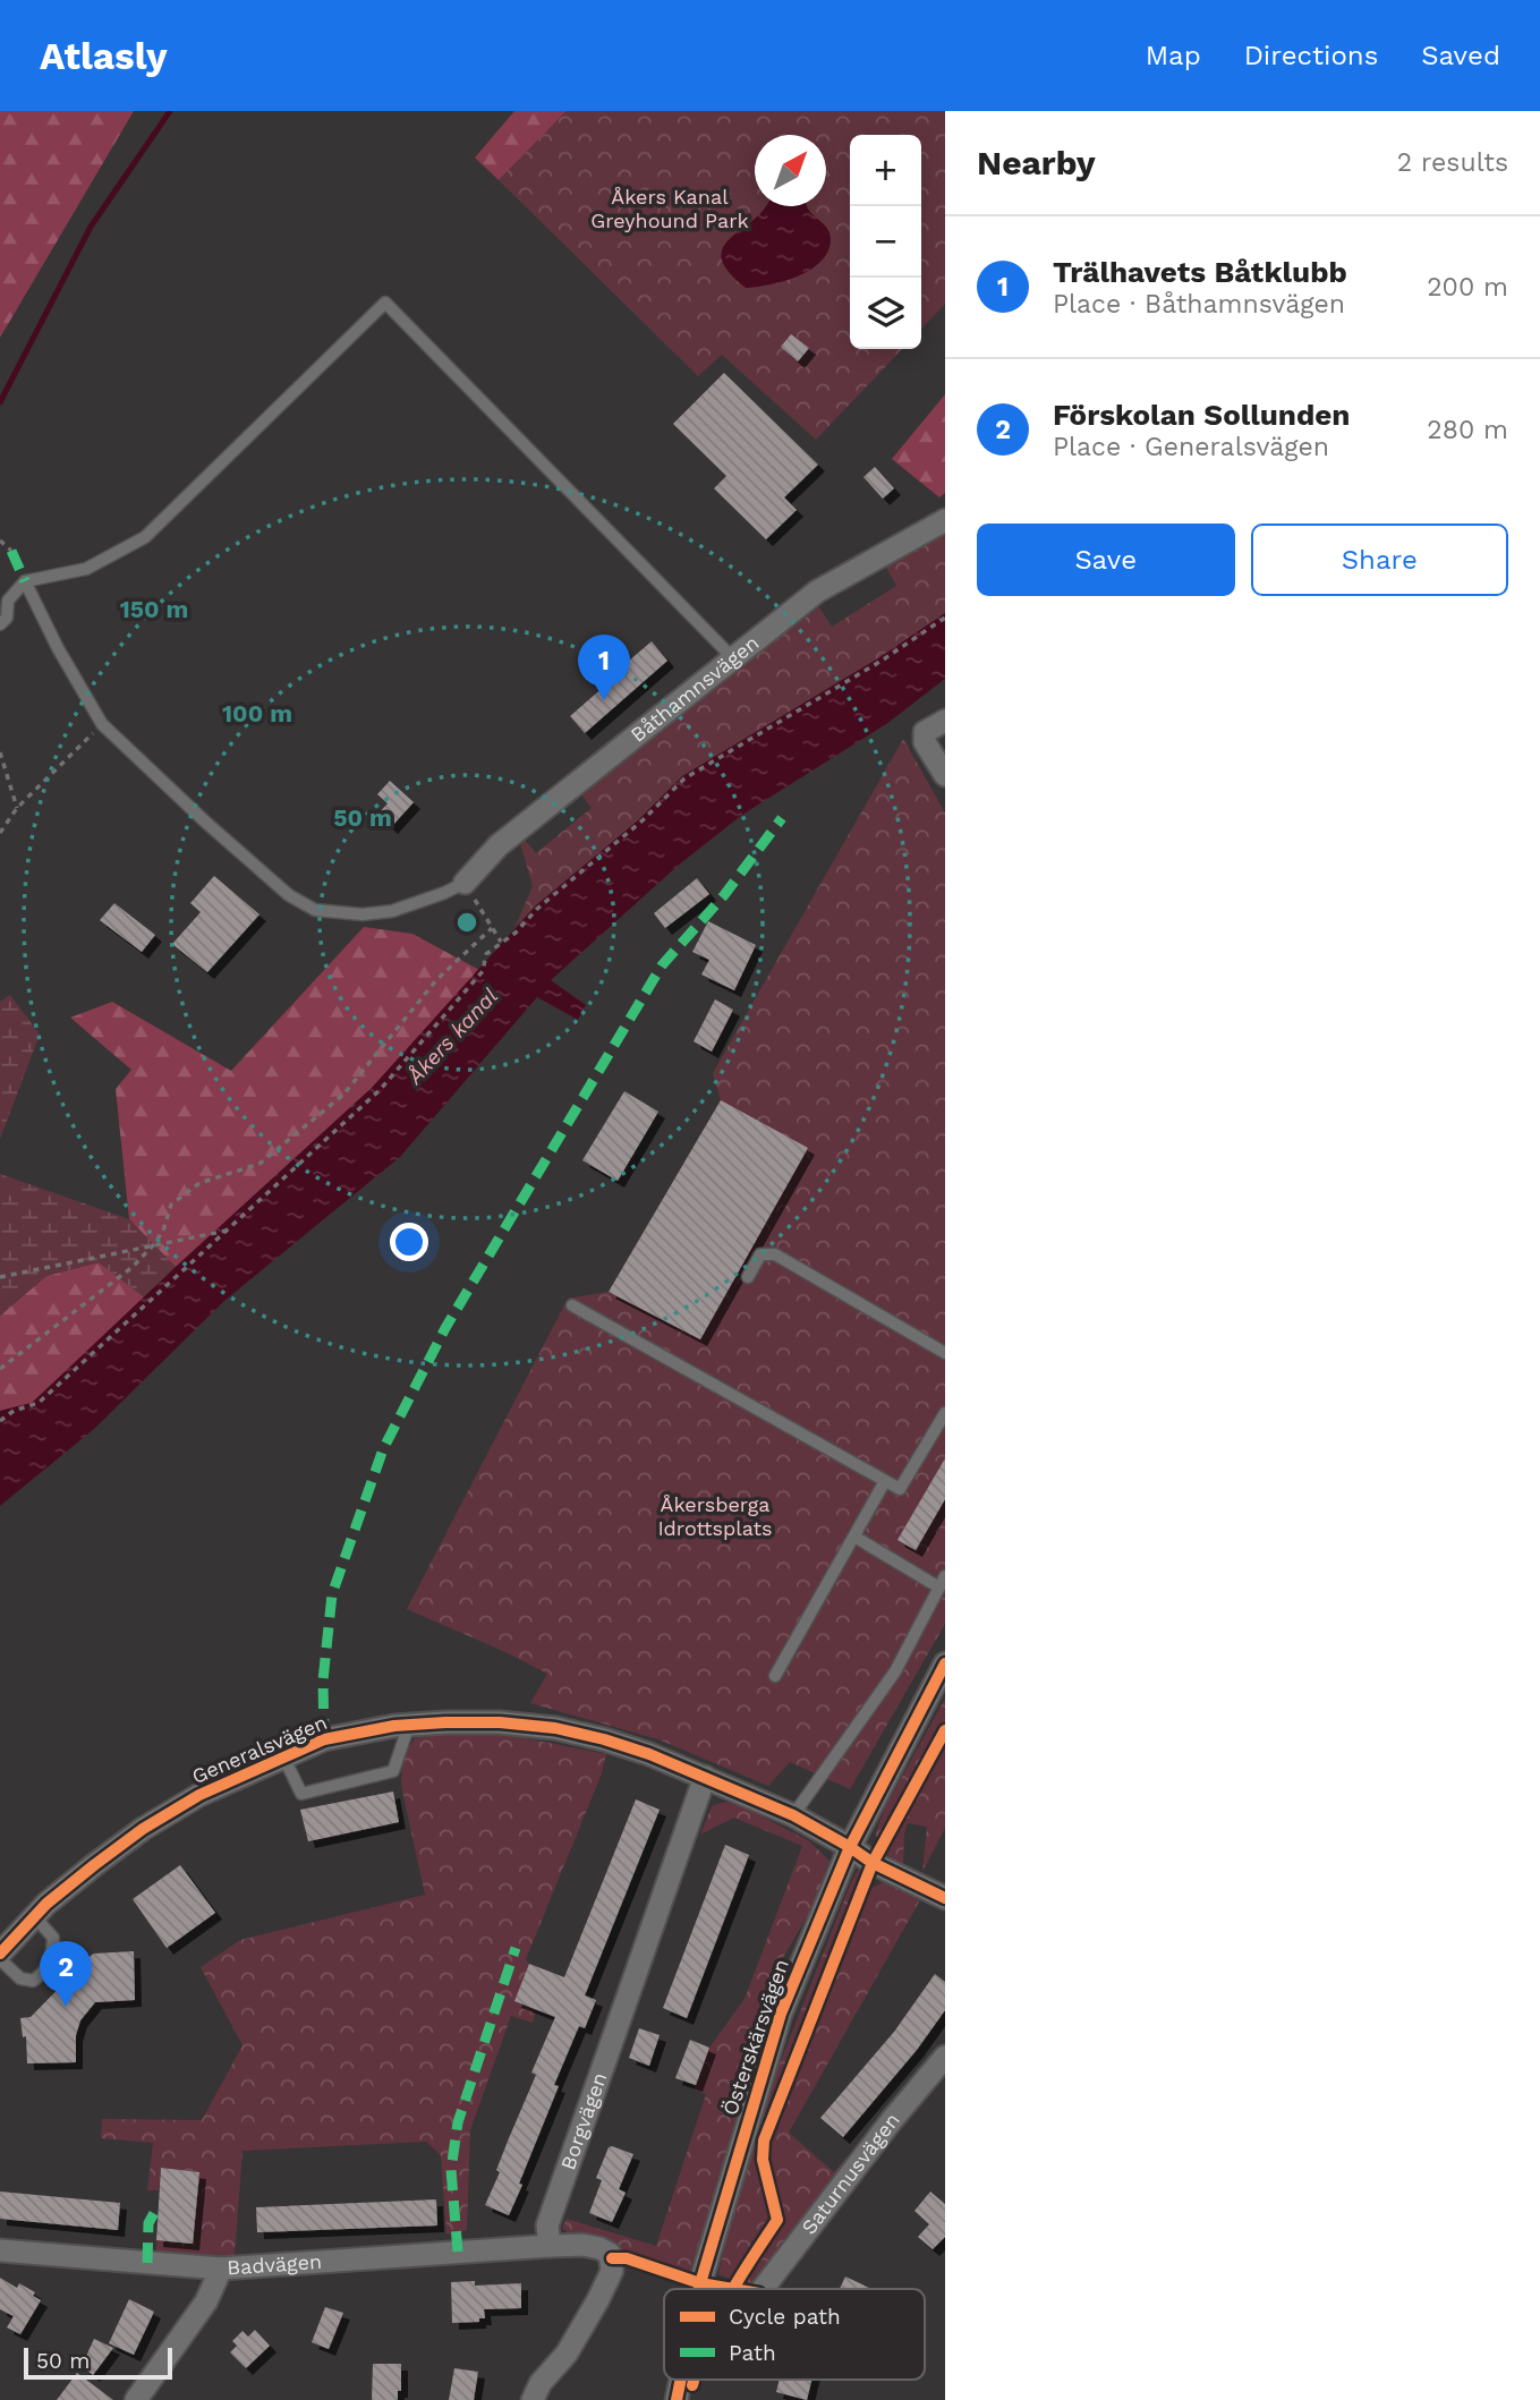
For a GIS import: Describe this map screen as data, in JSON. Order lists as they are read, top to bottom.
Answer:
{
  "streets": {
    "street": [
      "Båthamnsvägen",
      "Generalsvägen",
      "Österskärsvägen",
      "Borgvägen",
      "Saturnusvägen",
      "Badvägen"
    ]
  },
  "crossings": [
    ["Generalsvägen", "Österskärsvägen"],
    ["Generalsvägen", "Borgvägen"],
    ["Borgvägen", "Badvägen"]
  ],
  "water": ["Åkers kanal"],
  "parks": ["Åkers Kanal Greyhound Park", "Åkersberga Idrottsplats"],
  "legend": ["Cycle path", "Path"],
  "scale_bar": "50 m",
  "north": "top right",
  "page": {
    "header": "Atlasly",
    "nav": ["Map", "Directions", "Saved"],
    "heading": ["Nearby", "2 results"],
    "map_buttons": ["+", "−"],
    "list": [
      {
        "mark": "1",
        "name": "Trälhavets Båtklubb",
        "note": "Place · Båthamnsvägen",
        "value": "200 m"
      },
      {
        "mark": "2",
        "name": "Förskolan Sollunden",
        "note": "Place · Generalsvägen",
        "value": "280 m"
      }
    ],
    "buttons": ["Save", "Share"],
    "pins": ["1", "2"],
    "scale": "50 m"
  },
  "rings": ["150 m", "100 m", "50 m"]
}
